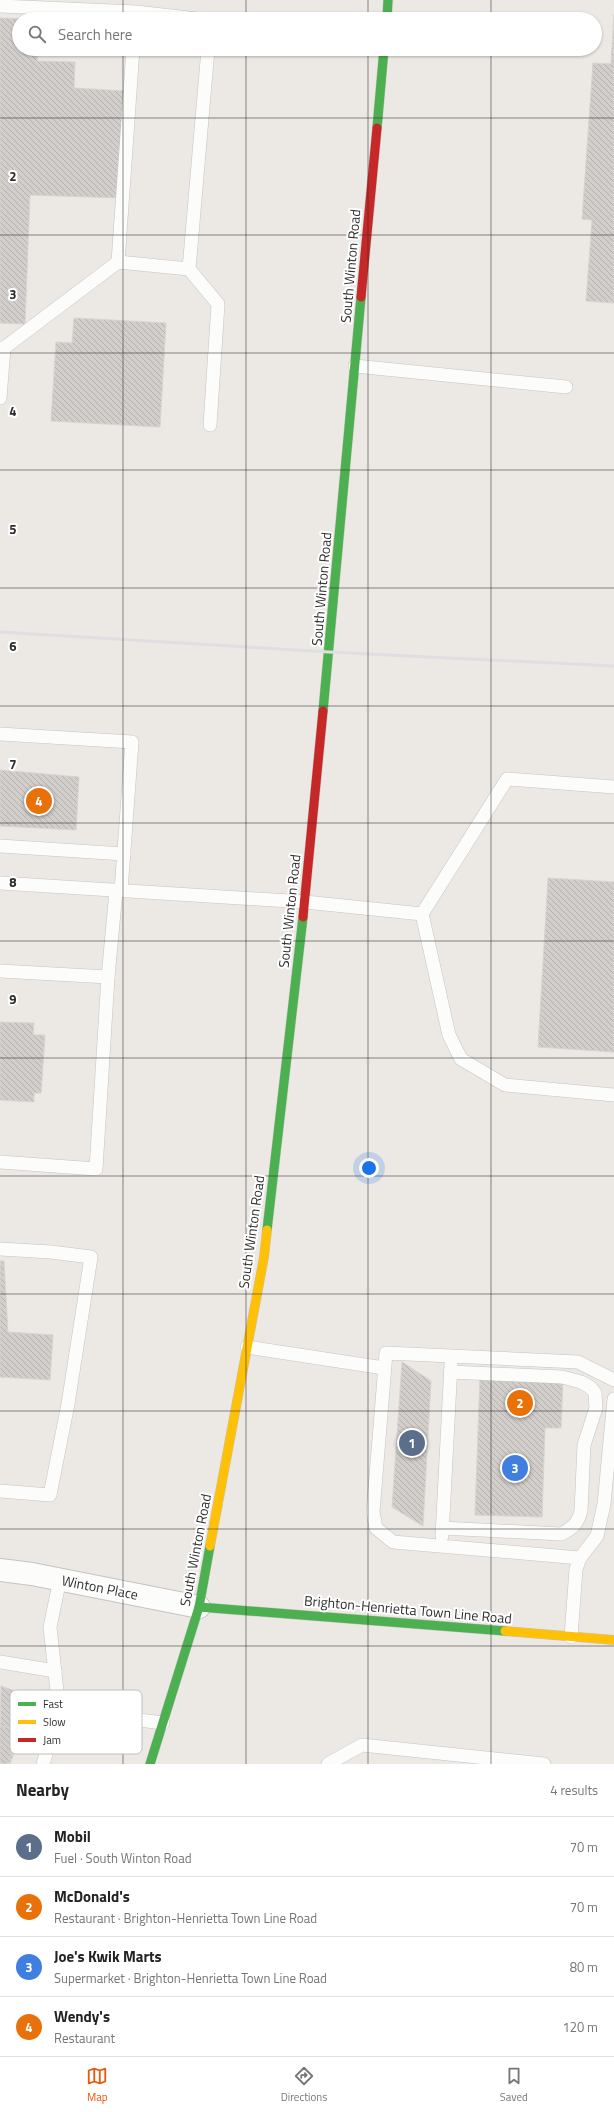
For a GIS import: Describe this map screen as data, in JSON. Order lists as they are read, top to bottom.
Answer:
{
  "streets": {
    "main road": ["South Winton Road", "Brighton-Henrietta Town Line Road"],
    "street": ["Winton Place"]
  },
  "crossings": [
    ["South Winton Road", "Winton Place"],
    ["South Winton Road", "Brighton-Henrietta Town Line Road"],
    ["Winton Place", "Brighton-Henrietta Town Line Road"]
  ],
  "legend": ["Fast", "Slow", "Jam"],
  "page": {
    "search": "Search here",
    "pins": [
      "4",
      "2",
      "1",
      "3"
    ],
    "heading": ["Nearby", "4 results"],
    "list": [
      {
        "mark": "1",
        "name": "Mobil",
        "note": "Fuel · South Winton Road",
        "value": "70 m"
      },
      {
        "mark": "2",
        "name": "McDonald's",
        "note": "Restaurant · Brighton-Henrietta Town Line Road",
        "value": "70 m"
      },
      {
        "mark": "3",
        "name": "Joe's Kwik Marts",
        "note": "Supermarket · Brighton-Henrietta Town Line Road",
        "value": "80 m"
      },
      {
        "mark": "4",
        "name": "Wendy's",
        "note": "Restaurant",
        "value": "120 m"
      }
    ],
    "nav": ["Map", "Directions", "Saved"]
  },
  "grid": {
    "rows": [
      "2",
      "3",
      "4",
      "5",
      "6",
      "7",
      "8",
      "9"
    ]
  }
}
